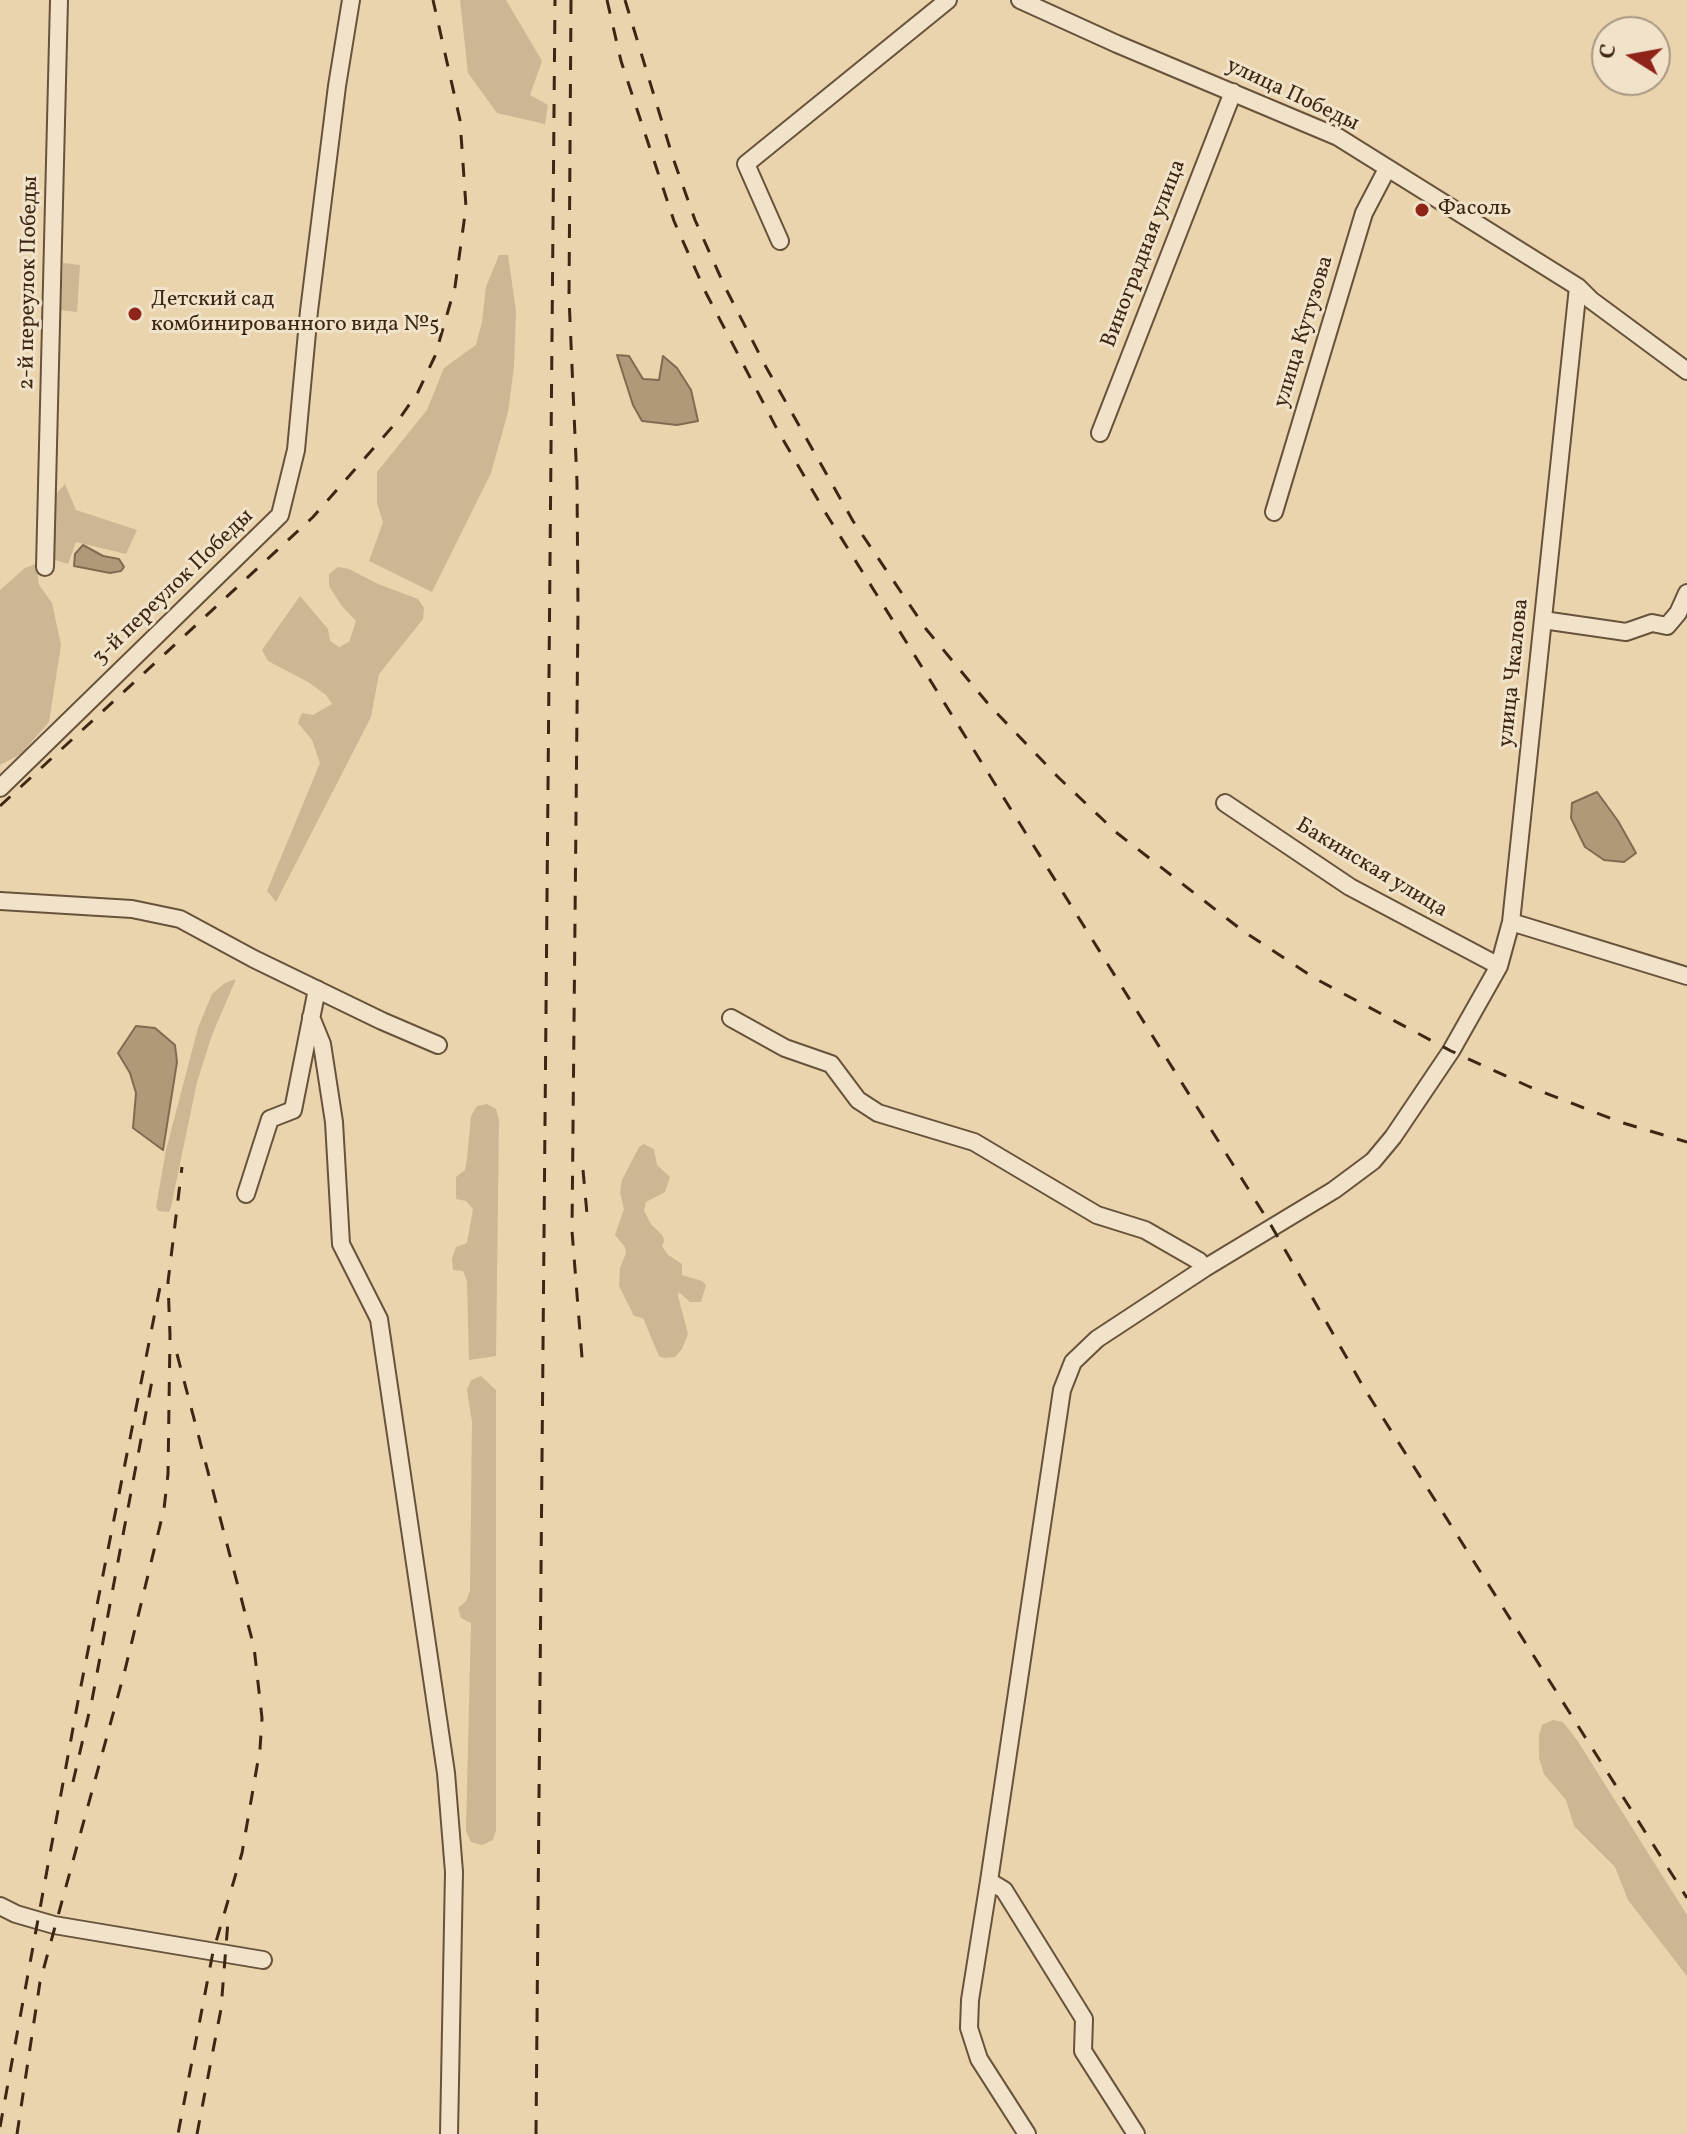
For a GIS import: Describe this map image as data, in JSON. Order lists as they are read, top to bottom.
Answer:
{
  "streets": {
    "street": [
      "улица Победы",
      "Виноградная улица",
      "2-й переулок Победы",
      "улица Кутузова",
      "3-й переулок Победы",
      "улица Чкалова",
      "Бакинская улица"
    ]
  },
  "crossings": [
    ["улица Победы", "Виноградная улица"],
    ["улица Победы", "улица Кутузова"],
    ["улица Победы", "улица Чкалова"],
    ["улица Чкалова", "Бакинская улица"]
  ],
  "places": ["Фасоль", "Детский сад комбинированного вида №5"],
  "north": "left"
}
